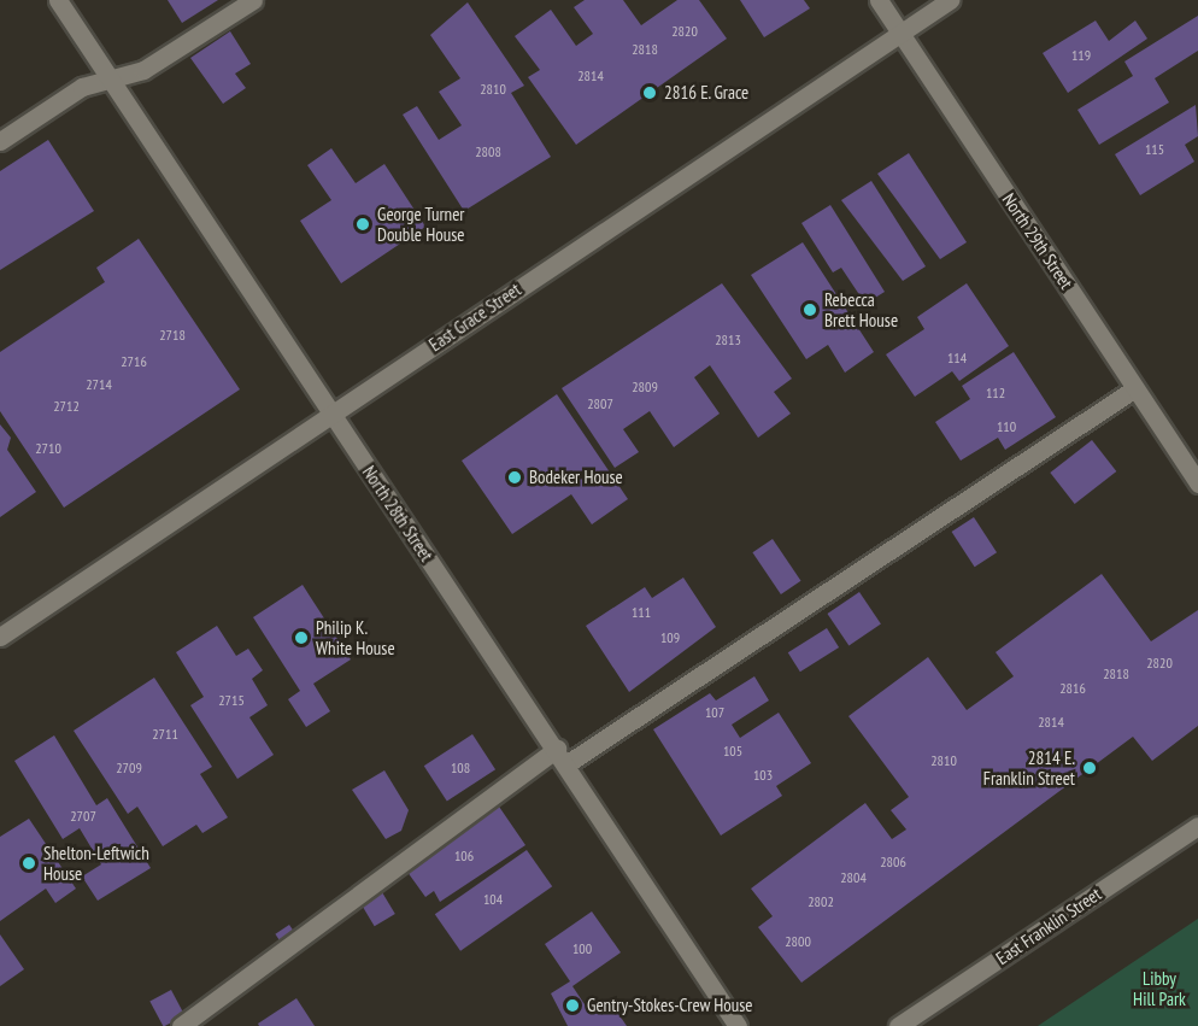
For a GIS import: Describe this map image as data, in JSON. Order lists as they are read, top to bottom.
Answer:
{
  "streets": {
    "street": [
      "North 29th Street",
      "East Grace Street",
      "North 28th Street",
      "East Franklin Street"
    ]
  },
  "crossings": [
    ["North 29th Street", "East Grace Street"],
    ["East Grace Street", "North 28th Street"]
  ],
  "parks": ["Libby Hill Park"],
  "places": [
    "2816 E. Grace",
    "George Turner Double House",
    "Rebecca Brett House",
    "Bodeker House",
    "Philip K. White House",
    "2814 E. Franklin Street",
    "Shelton-Leftwich House",
    "Gentry-Stokes-Crew House"
  ],
  "house_numbers": [
    "2820",
    "2818",
    "119",
    "2814",
    "2810",
    "115",
    "2808",
    "2718",
    "2813",
    "114",
    "2716",
    "2714",
    "2809",
    "112",
    "2807",
    "2712",
    "110",
    "2710",
    "111",
    "109",
    "2820",
    "2818",
    "2816",
    "2715",
    "107",
    "2814",
    "2711",
    "105",
    "2810",
    "2709",
    "108",
    "103",
    "2707",
    "106",
    "2806",
    "2804",
    "104",
    "2802",
    "2800",
    "100"
  ]
}
